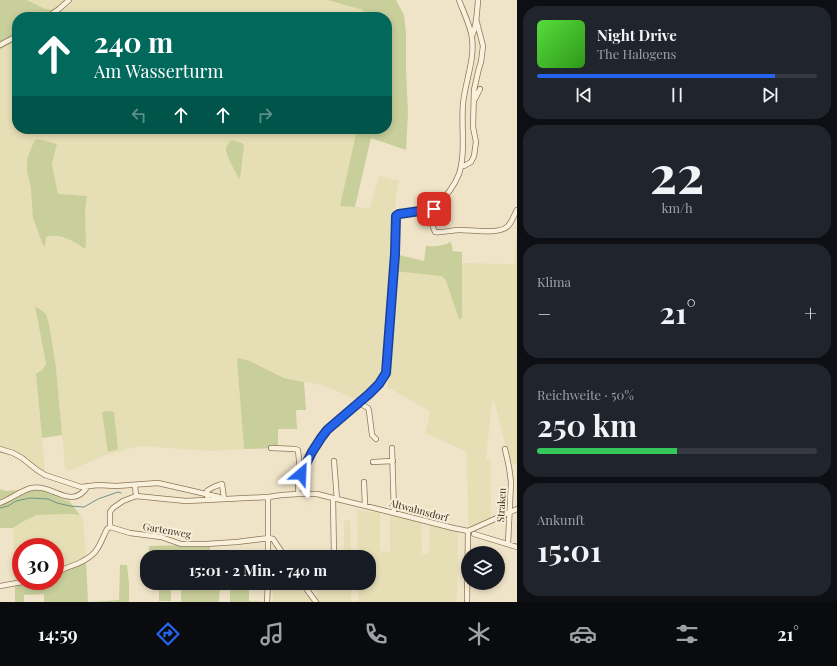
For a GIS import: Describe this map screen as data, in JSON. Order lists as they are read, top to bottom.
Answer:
{
  "streets": {
    "street": ["Straken", "Altwahnsdorf", "Gartenweg"]
  },
  "page": {
    "turn": ["240 m", "Am Wasserturm"],
    "song": ["Night Drive", "The Halogens"],
    "tile": [
      ["22", "km/h"],
      "Klima",
      ["Reichweite · 50%", "250 km"],
      ["Ankunft", "15:01"]
    ],
    "heat": ["−", "21°", "+"],
    "limit": "30",
    "trip": "15:01 · 2 Min. · 740 m",
    "tabs": ["14:59", "21°"]
  }
}
